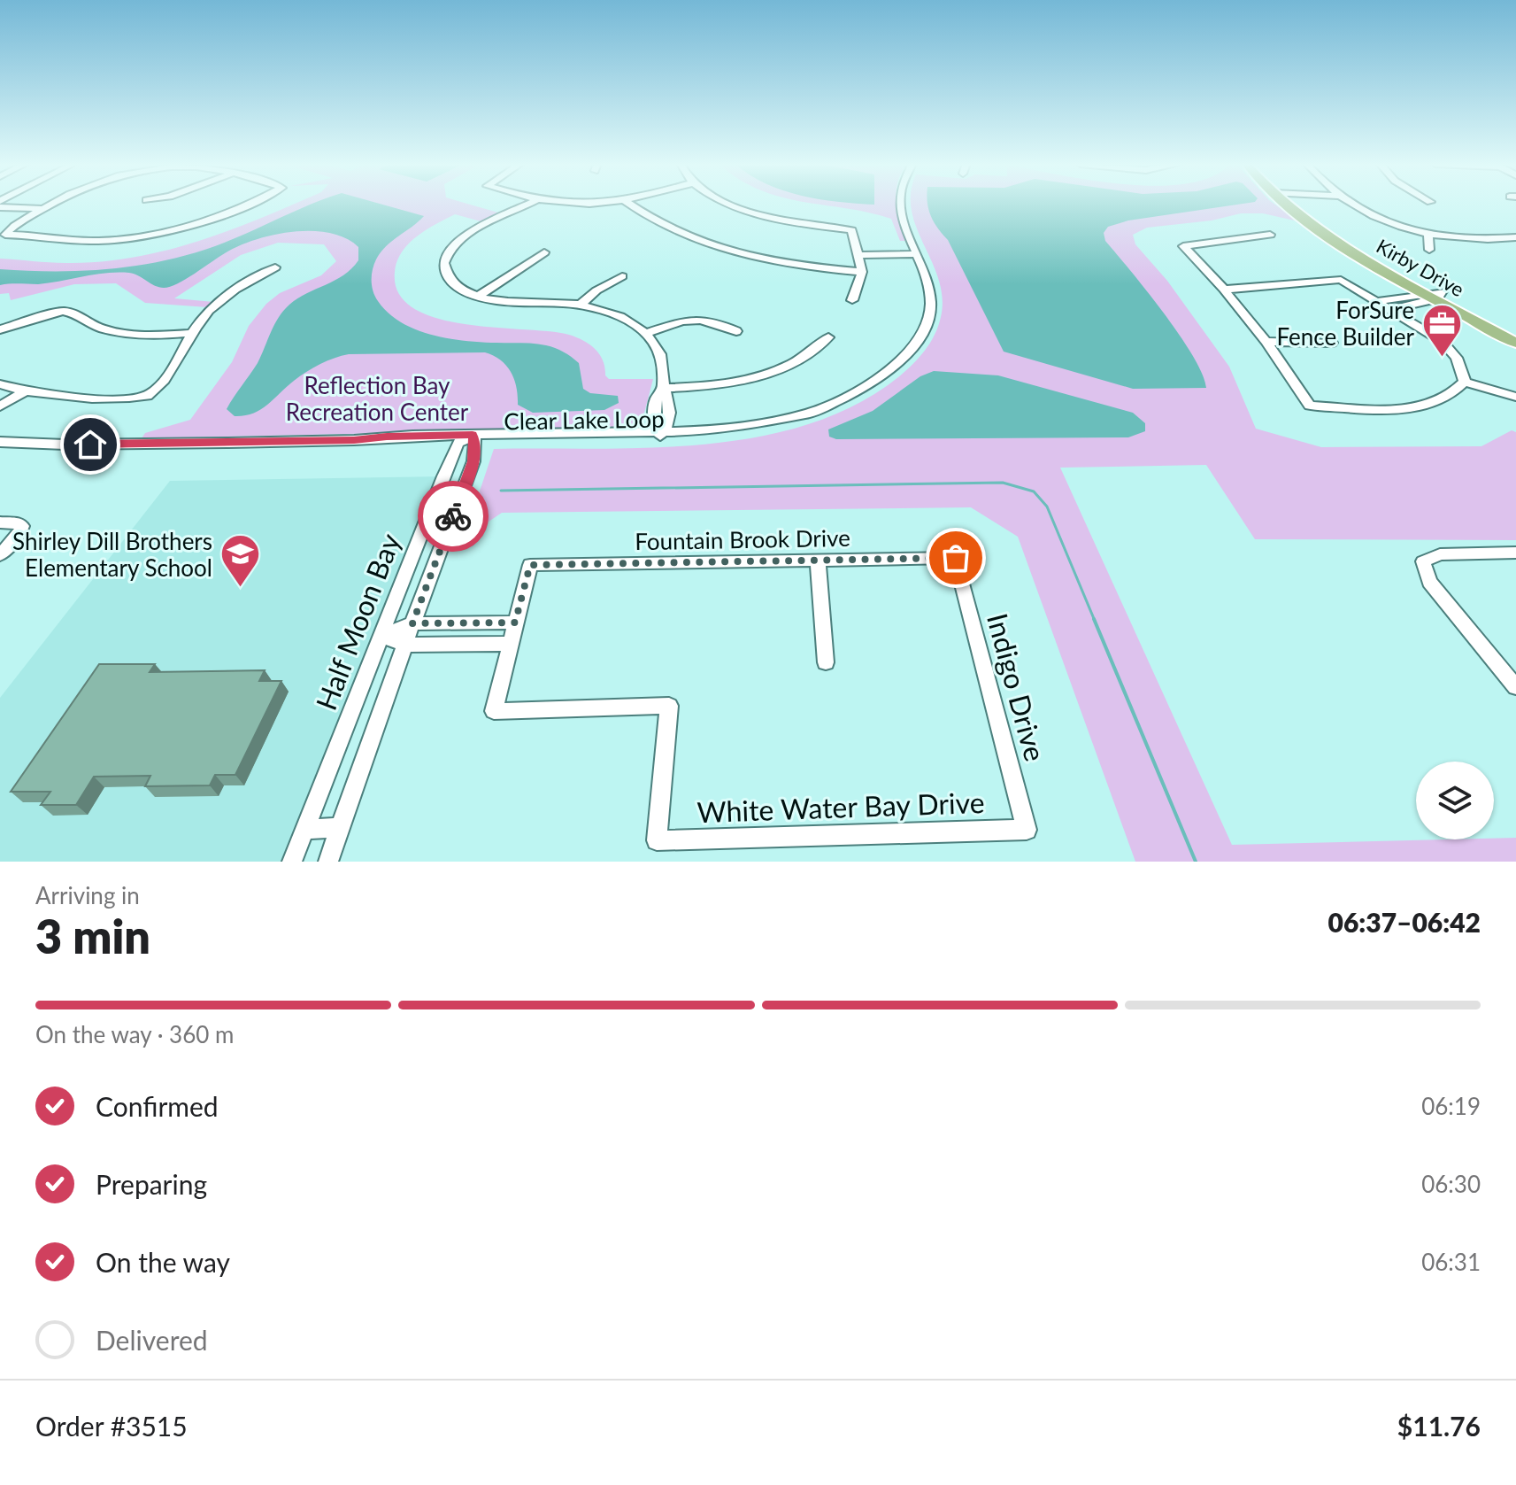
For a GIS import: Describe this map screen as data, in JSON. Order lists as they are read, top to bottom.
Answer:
{
  "streets": {
    "main road": ["Kirby Drive"],
    "street": [
      "Clear Lake Loop",
      "Fountain Brook Drive",
      "Half Moon Bay",
      "Indigo Drive",
      "White Water Bay Drive"
    ]
  },
  "crossings": [
    ["Clear Lake Loop", "Half Moon Bay"],
    ["Fountain Brook Drive", "Indigo Drive"],
    ["Indigo Drive", "White Water Bay Drive"]
  ],
  "parks": ["Reflection Bay Recreation Center"],
  "places": {
    "office": ["ForSure Fence Builder"],
    "school or university": ["Shirley Dill Brothers Elementary School"]
  },
  "page": {
    "heading": ["3 min", "Arriving in", "06:37–06:42"],
    "panel": ["Order #3515", "$11.76"],
    "bar": "On the way · 360 m",
    "list": [
      ["Confirmed", "06:19"],
      ["Preparing", "06:30"],
      ["On the way", "06:31"],
      "Delivered"
    ]
  }
}
